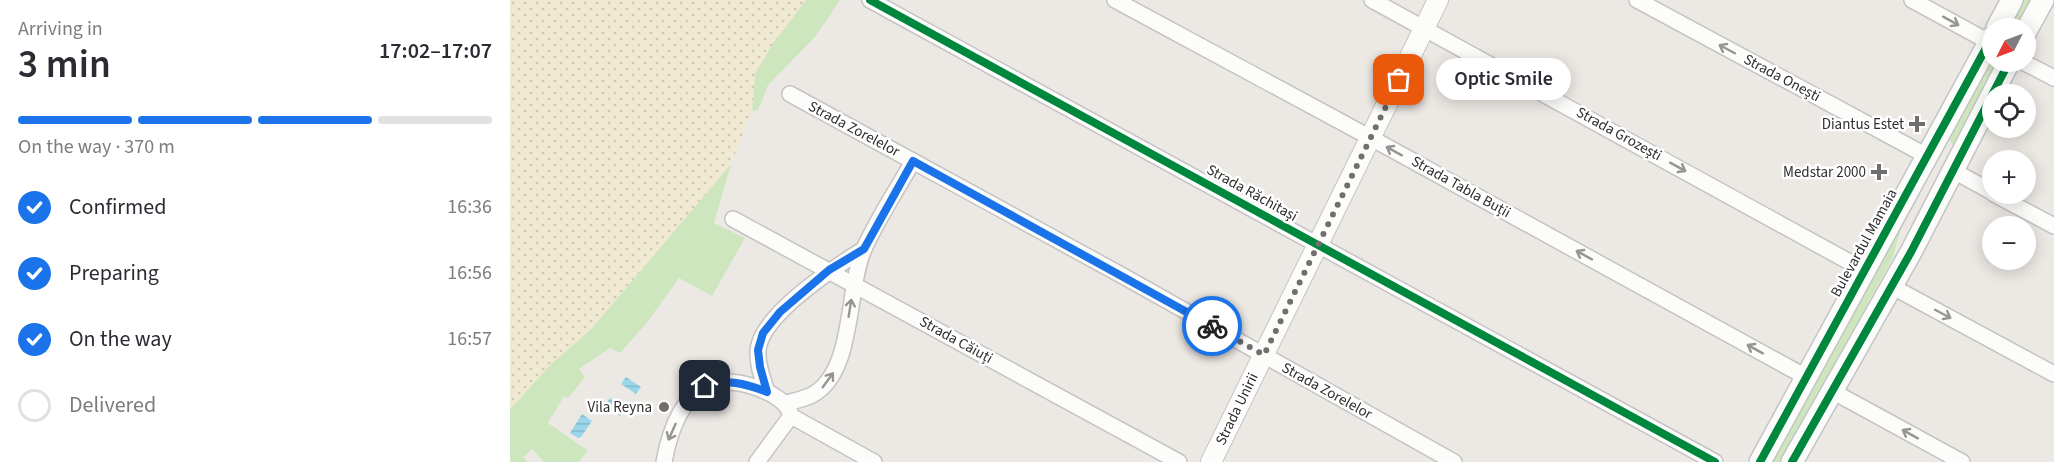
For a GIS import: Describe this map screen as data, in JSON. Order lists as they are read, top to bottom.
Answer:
{
  "streets": {
    "main road": ["Bulevardul Mamaia"],
    "street": [
      "Strada Onești",
      "Strada Zorelelor",
      "Strada Grozești",
      "Strada Tabla Buții",
      "Strada Răchitași",
      "Strada Căiuți",
      "Strada Unirii"
    ]
  },
  "crossings": [
    ["Strada Onești", "Bulevardul Mamaia"],
    ["Strada Zorelelor", "Strada Unirii"],
    ["Strada Grozești", "Bulevardul Mamaia"],
    ["Strada Grozești", "Strada Unirii"],
    ["Strada Tabla Buții", "Bulevardul Mamaia"],
    ["Strada Tabla Buții", "Strada Unirii"],
    ["Strada Răchitași", "Strada Unirii"]
  ],
  "one_way": ["Strada Onești", "Strada Grozești", "Strada Tabla Buții"],
  "places": {
    "other": ["Optic Smile", "Vila Reyna"],
    "health": ["Diantus Estet", "Medstar 2000"]
  },
  "north": "bottom left",
  "page": {
    "heading": ["3 min", "Arriving in", "17:02–17:07"],
    "map_buttons": ["+", "−"],
    "bubble": "Optic Smile",
    "bar": "On the way · 370 m",
    "list": [
      ["Confirmed", "16:36"],
      ["Preparing", "16:56"],
      ["On the way", "16:57"],
      "Delivered"
    ]
  }
}
